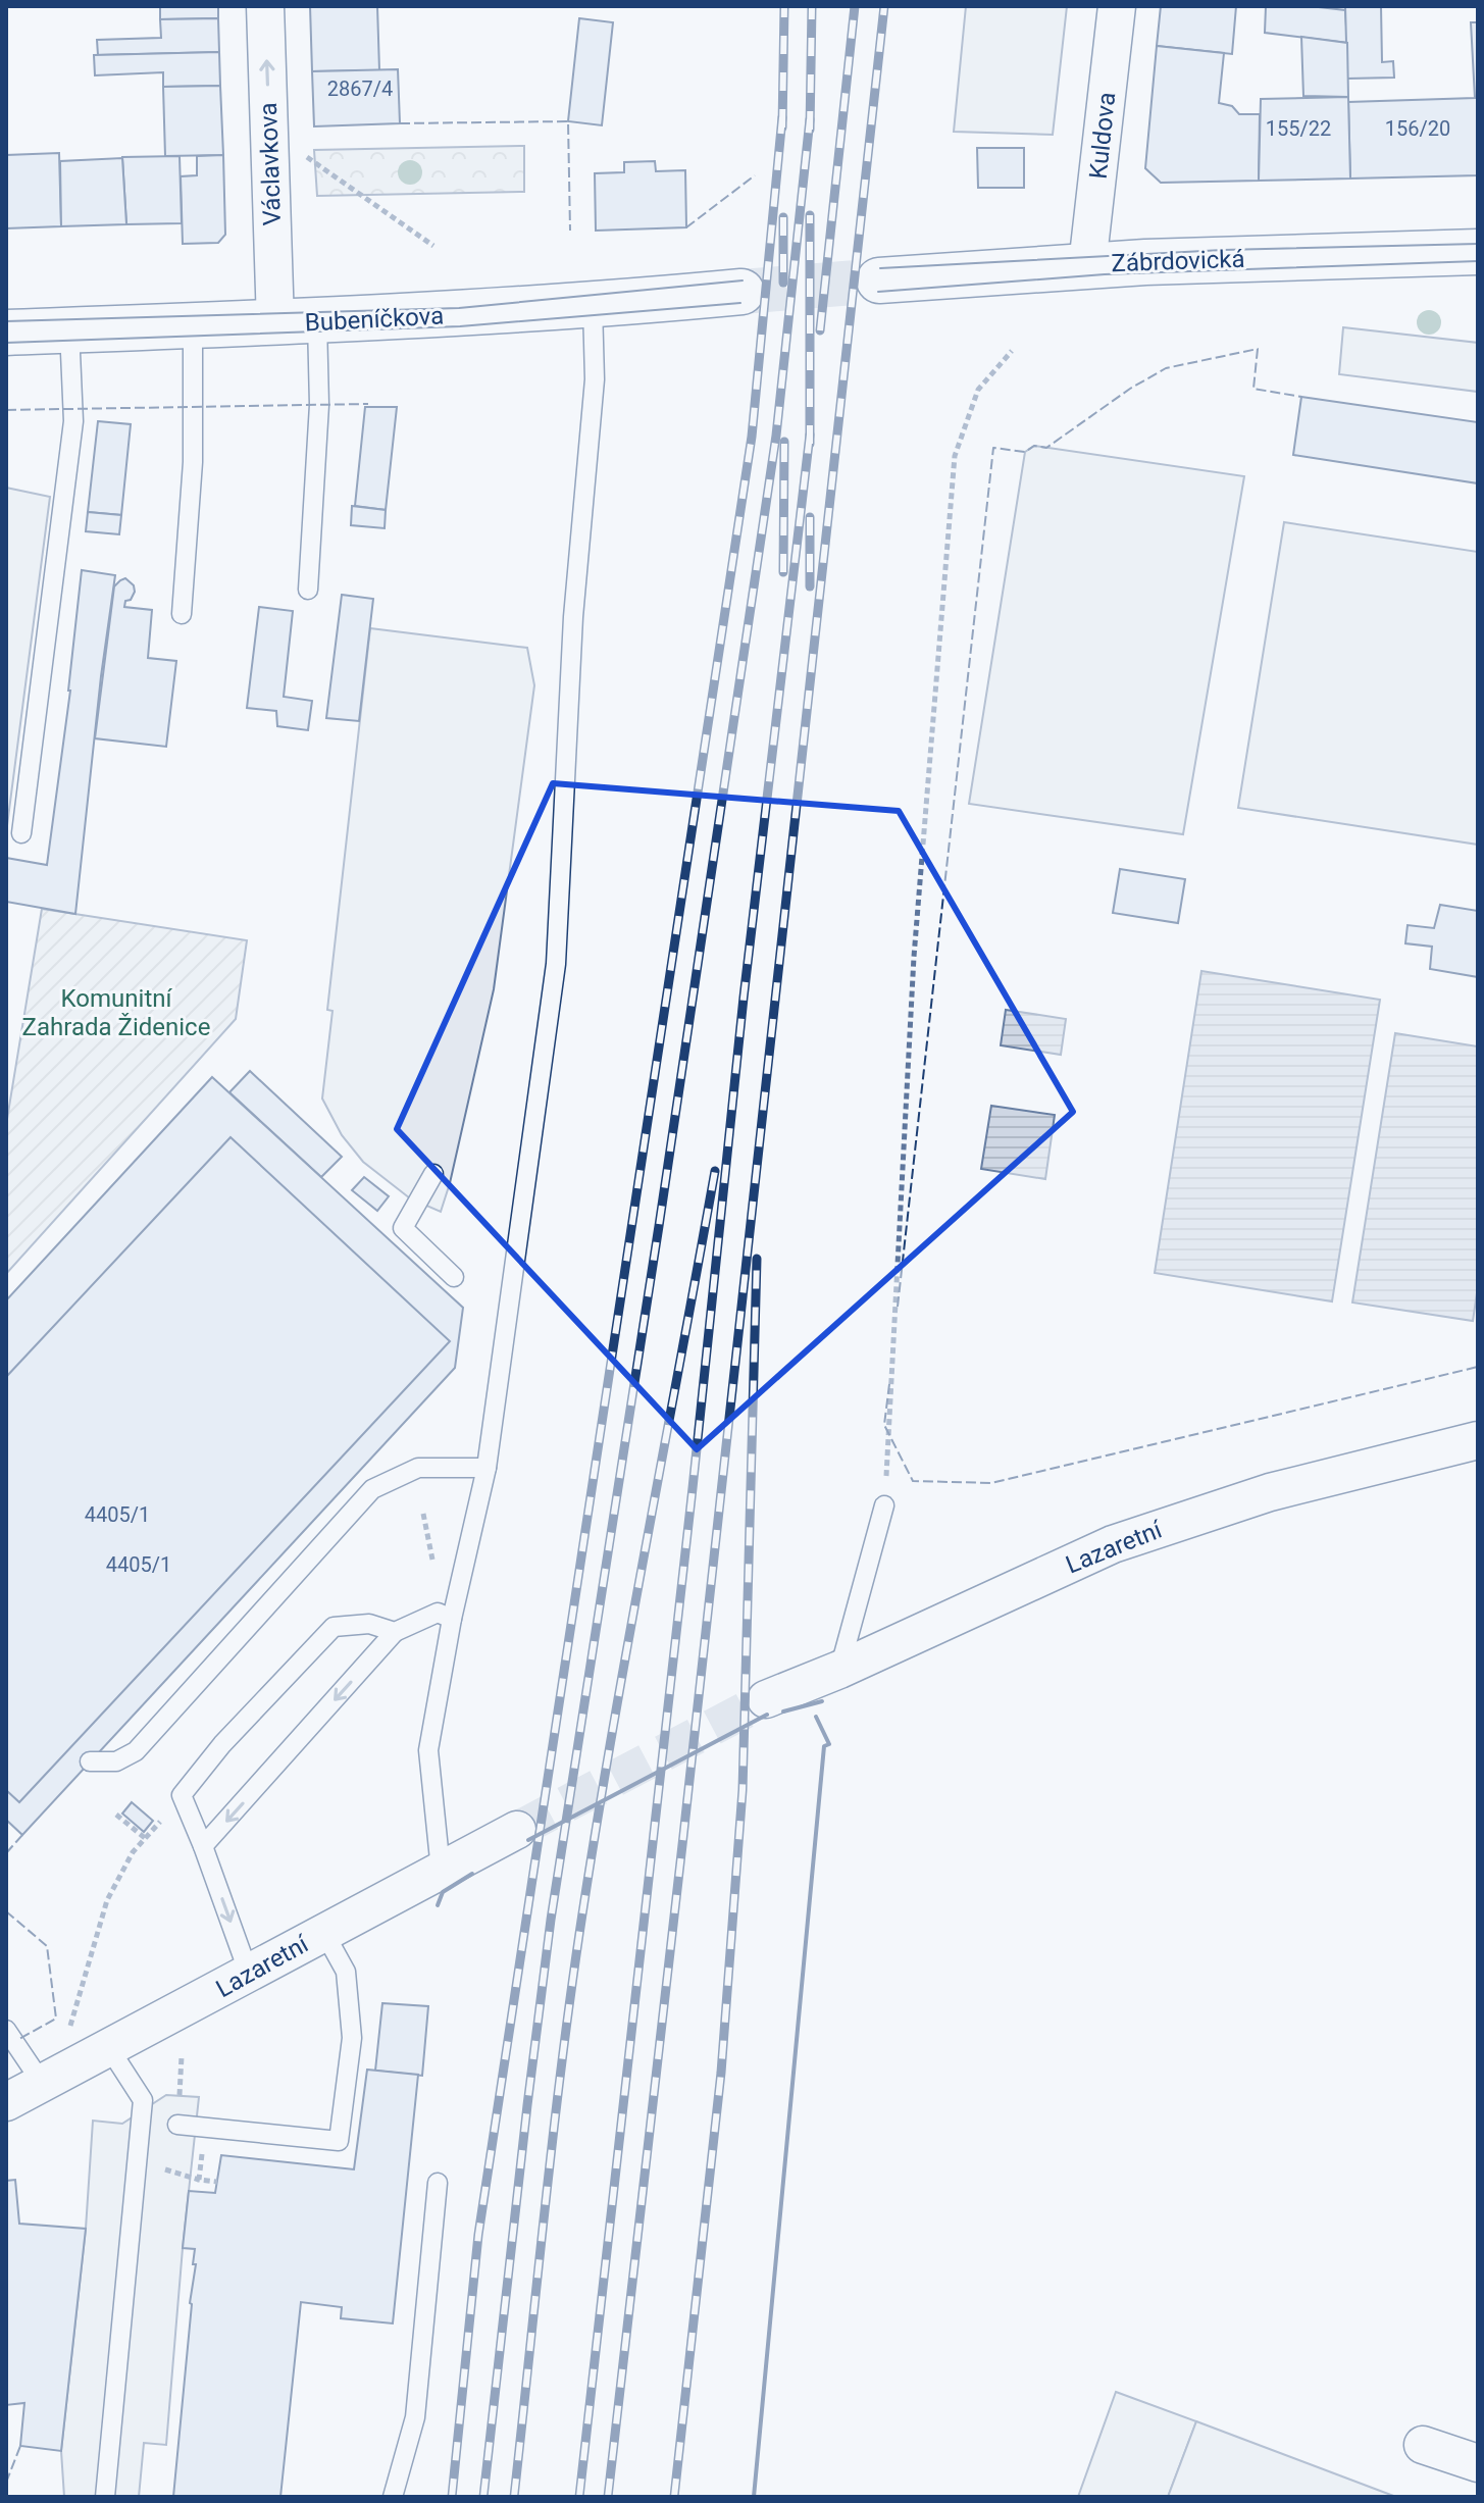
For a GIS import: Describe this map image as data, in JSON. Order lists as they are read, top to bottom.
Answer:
{
  "streets": {
    "street": [
      "Kuldova",
      "Václavkova",
      "Zábrdovická",
      "Bubeníčkova",
      "Lazaretní"
    ]
  },
  "crossings": [
    ["Kuldova", "Zábrdovická"],
    ["Václavkova", "Bubeníčkova"]
  ],
  "one_way": ["Václavkova"],
  "parks": ["Komunitní Zahrada Židenice"],
  "house_numbers": [
    "2867/4",
    "155/22",
    "156/20",
    "4405/1",
    "4405/1"
  ]
}
